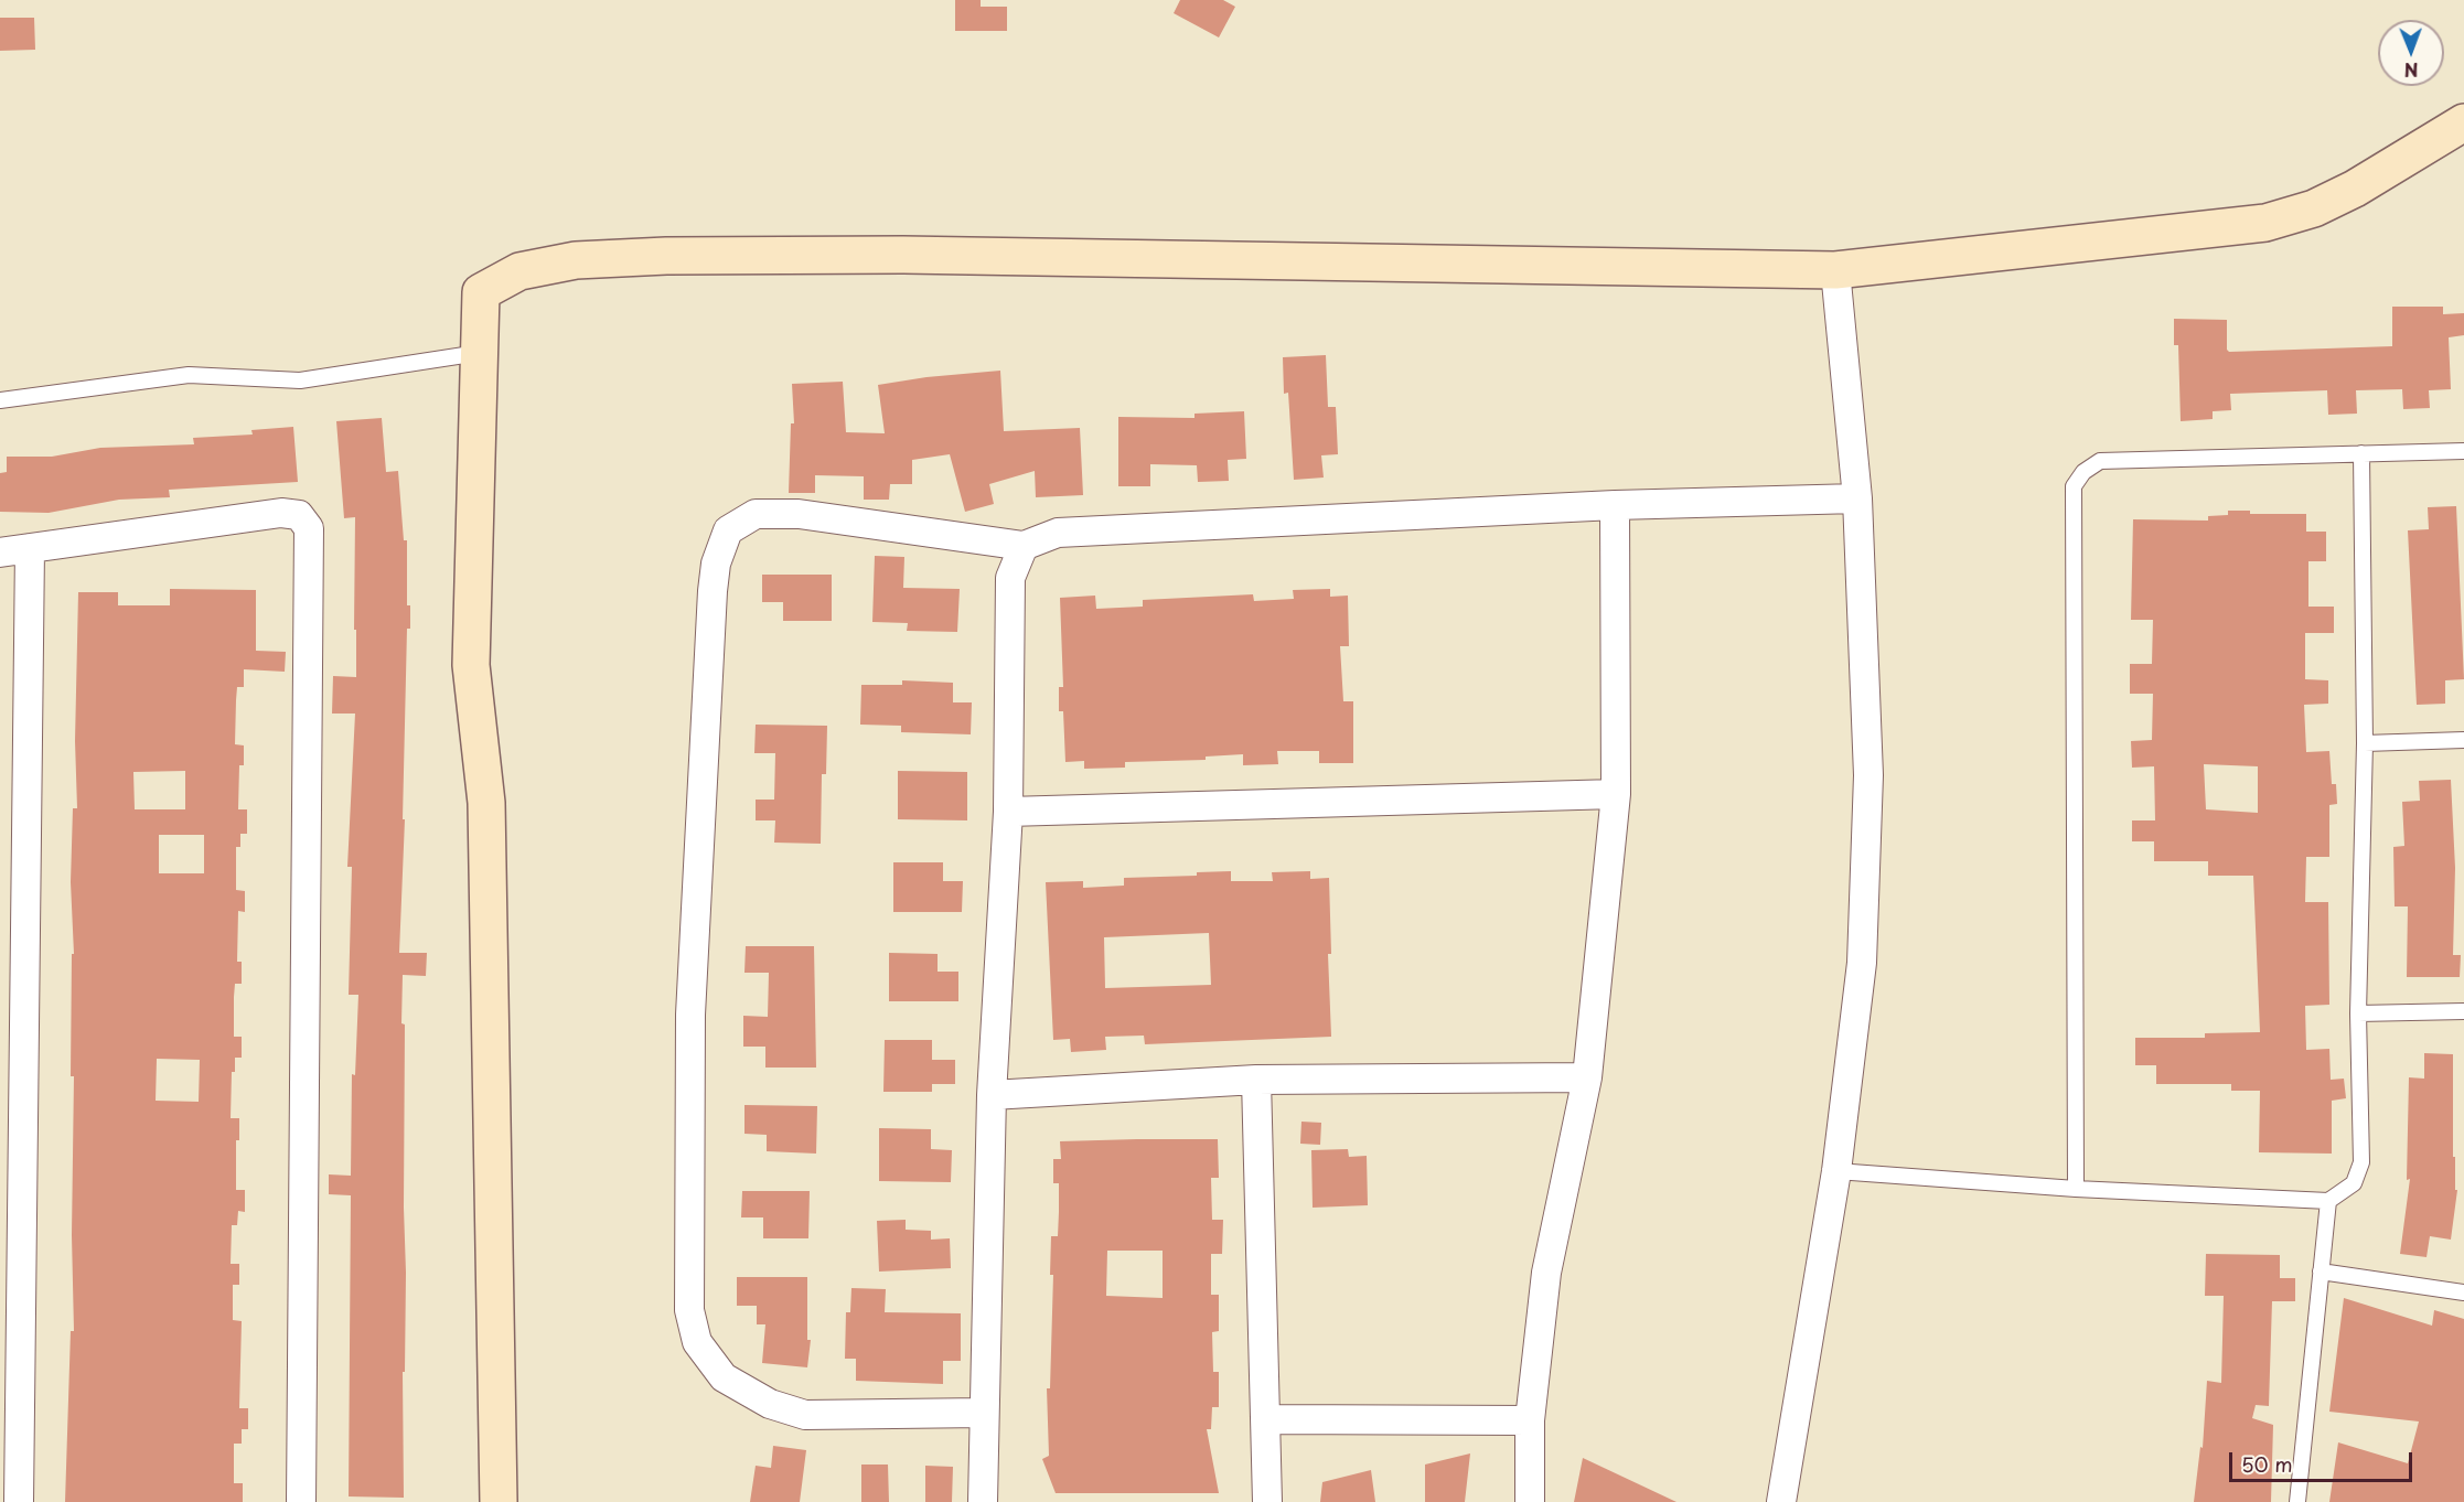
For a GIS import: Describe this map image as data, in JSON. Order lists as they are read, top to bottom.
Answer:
{
  "scale_bar": "50 m",
  "north": "bottom"
}
